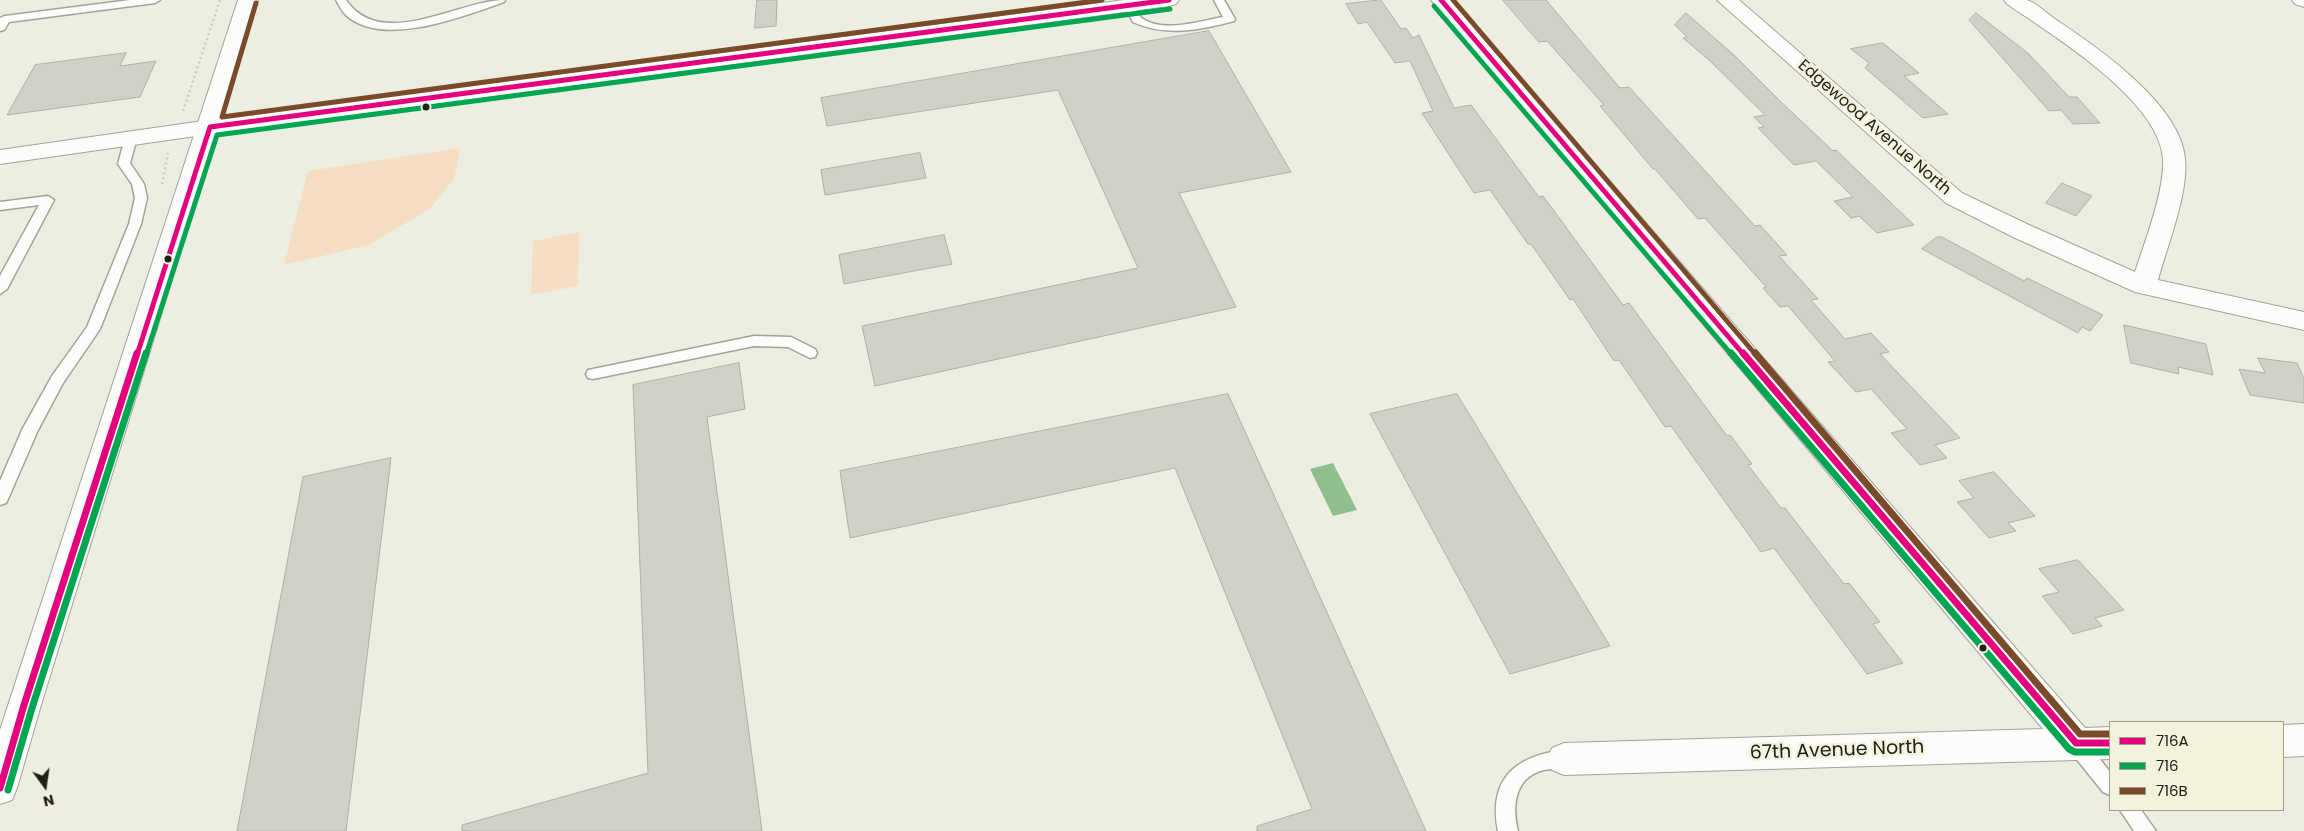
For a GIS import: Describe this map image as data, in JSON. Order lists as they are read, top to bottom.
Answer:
{
  "streets": {
    "street": ["Edgewood Avenue North", "67th Avenue North"]
  },
  "lines": ["transit line 716A", "transit line 716B", "transit line 716"],
  "legend": ["716A", "716", "716B"],
  "north": "bottom"
}
